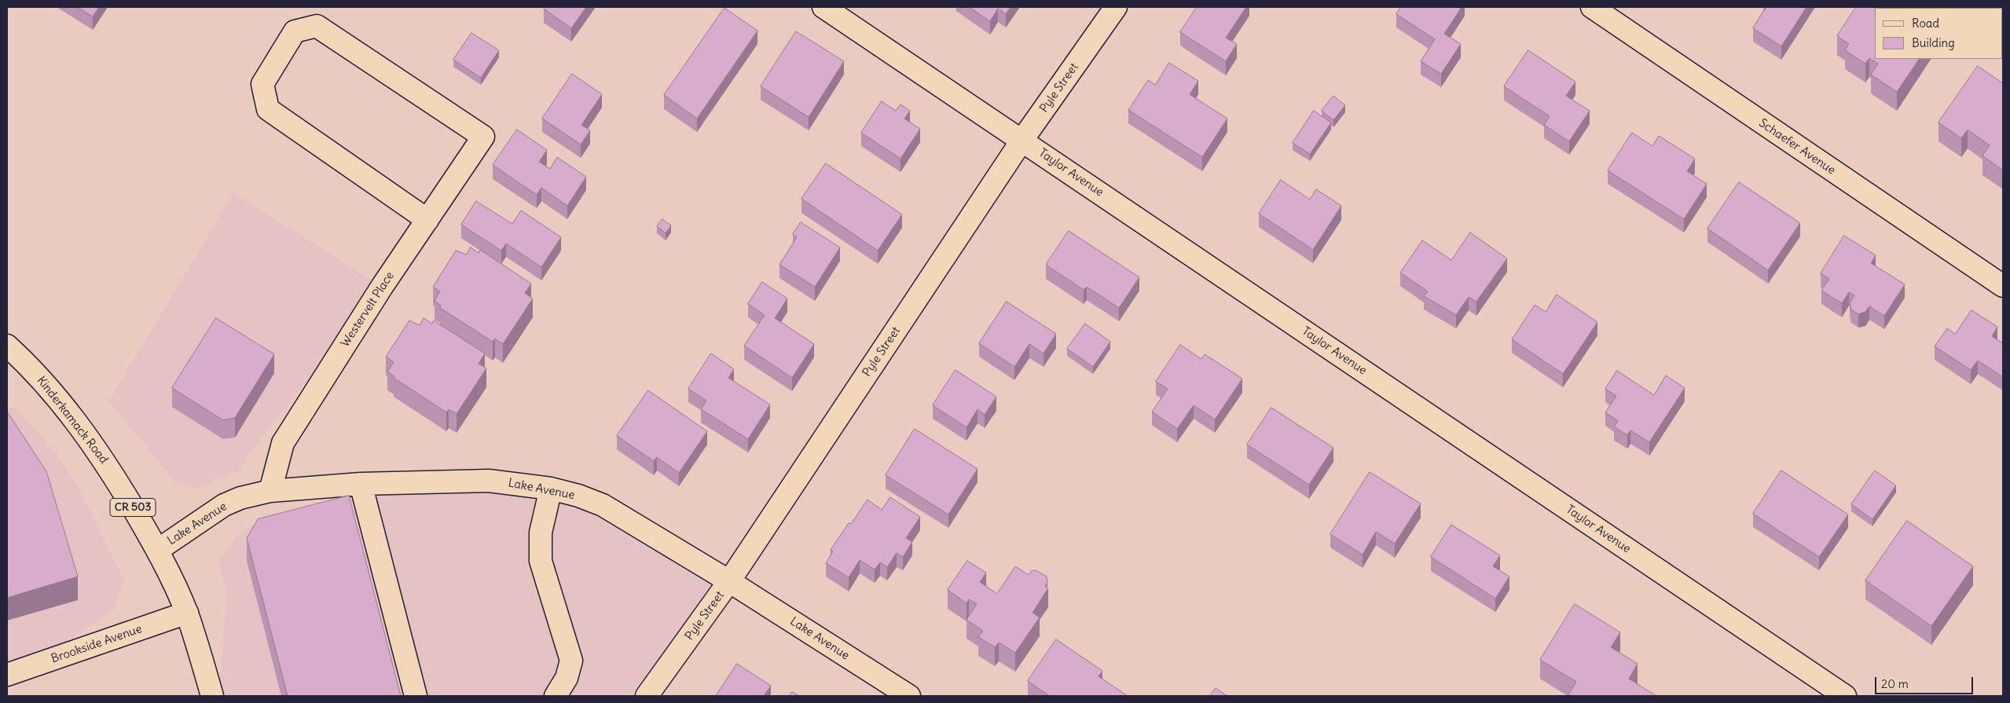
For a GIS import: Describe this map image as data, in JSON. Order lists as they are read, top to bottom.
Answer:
{
  "streets": {
    "street": [
      "Pyle Street",
      "Schaefer Avenue",
      "Taylor Avenue",
      "Westervelt Place",
      "Kinderkamack Road",
      "Lake Avenue",
      "CR 503",
      "Brookside Avenue"
    ]
  },
  "crossings": [
    ["Pyle Street", "Taylor Avenue"],
    ["Pyle Street", "Lake Avenue"],
    ["Westervelt Place", "Lake Avenue"],
    ["Kinderkamack Road", "Lake Avenue"],
    ["Kinderkamack Road", "Brookside Avenue"]
  ],
  "legend": ["Road", "Building"],
  "scale_bar": "20 m"
}
